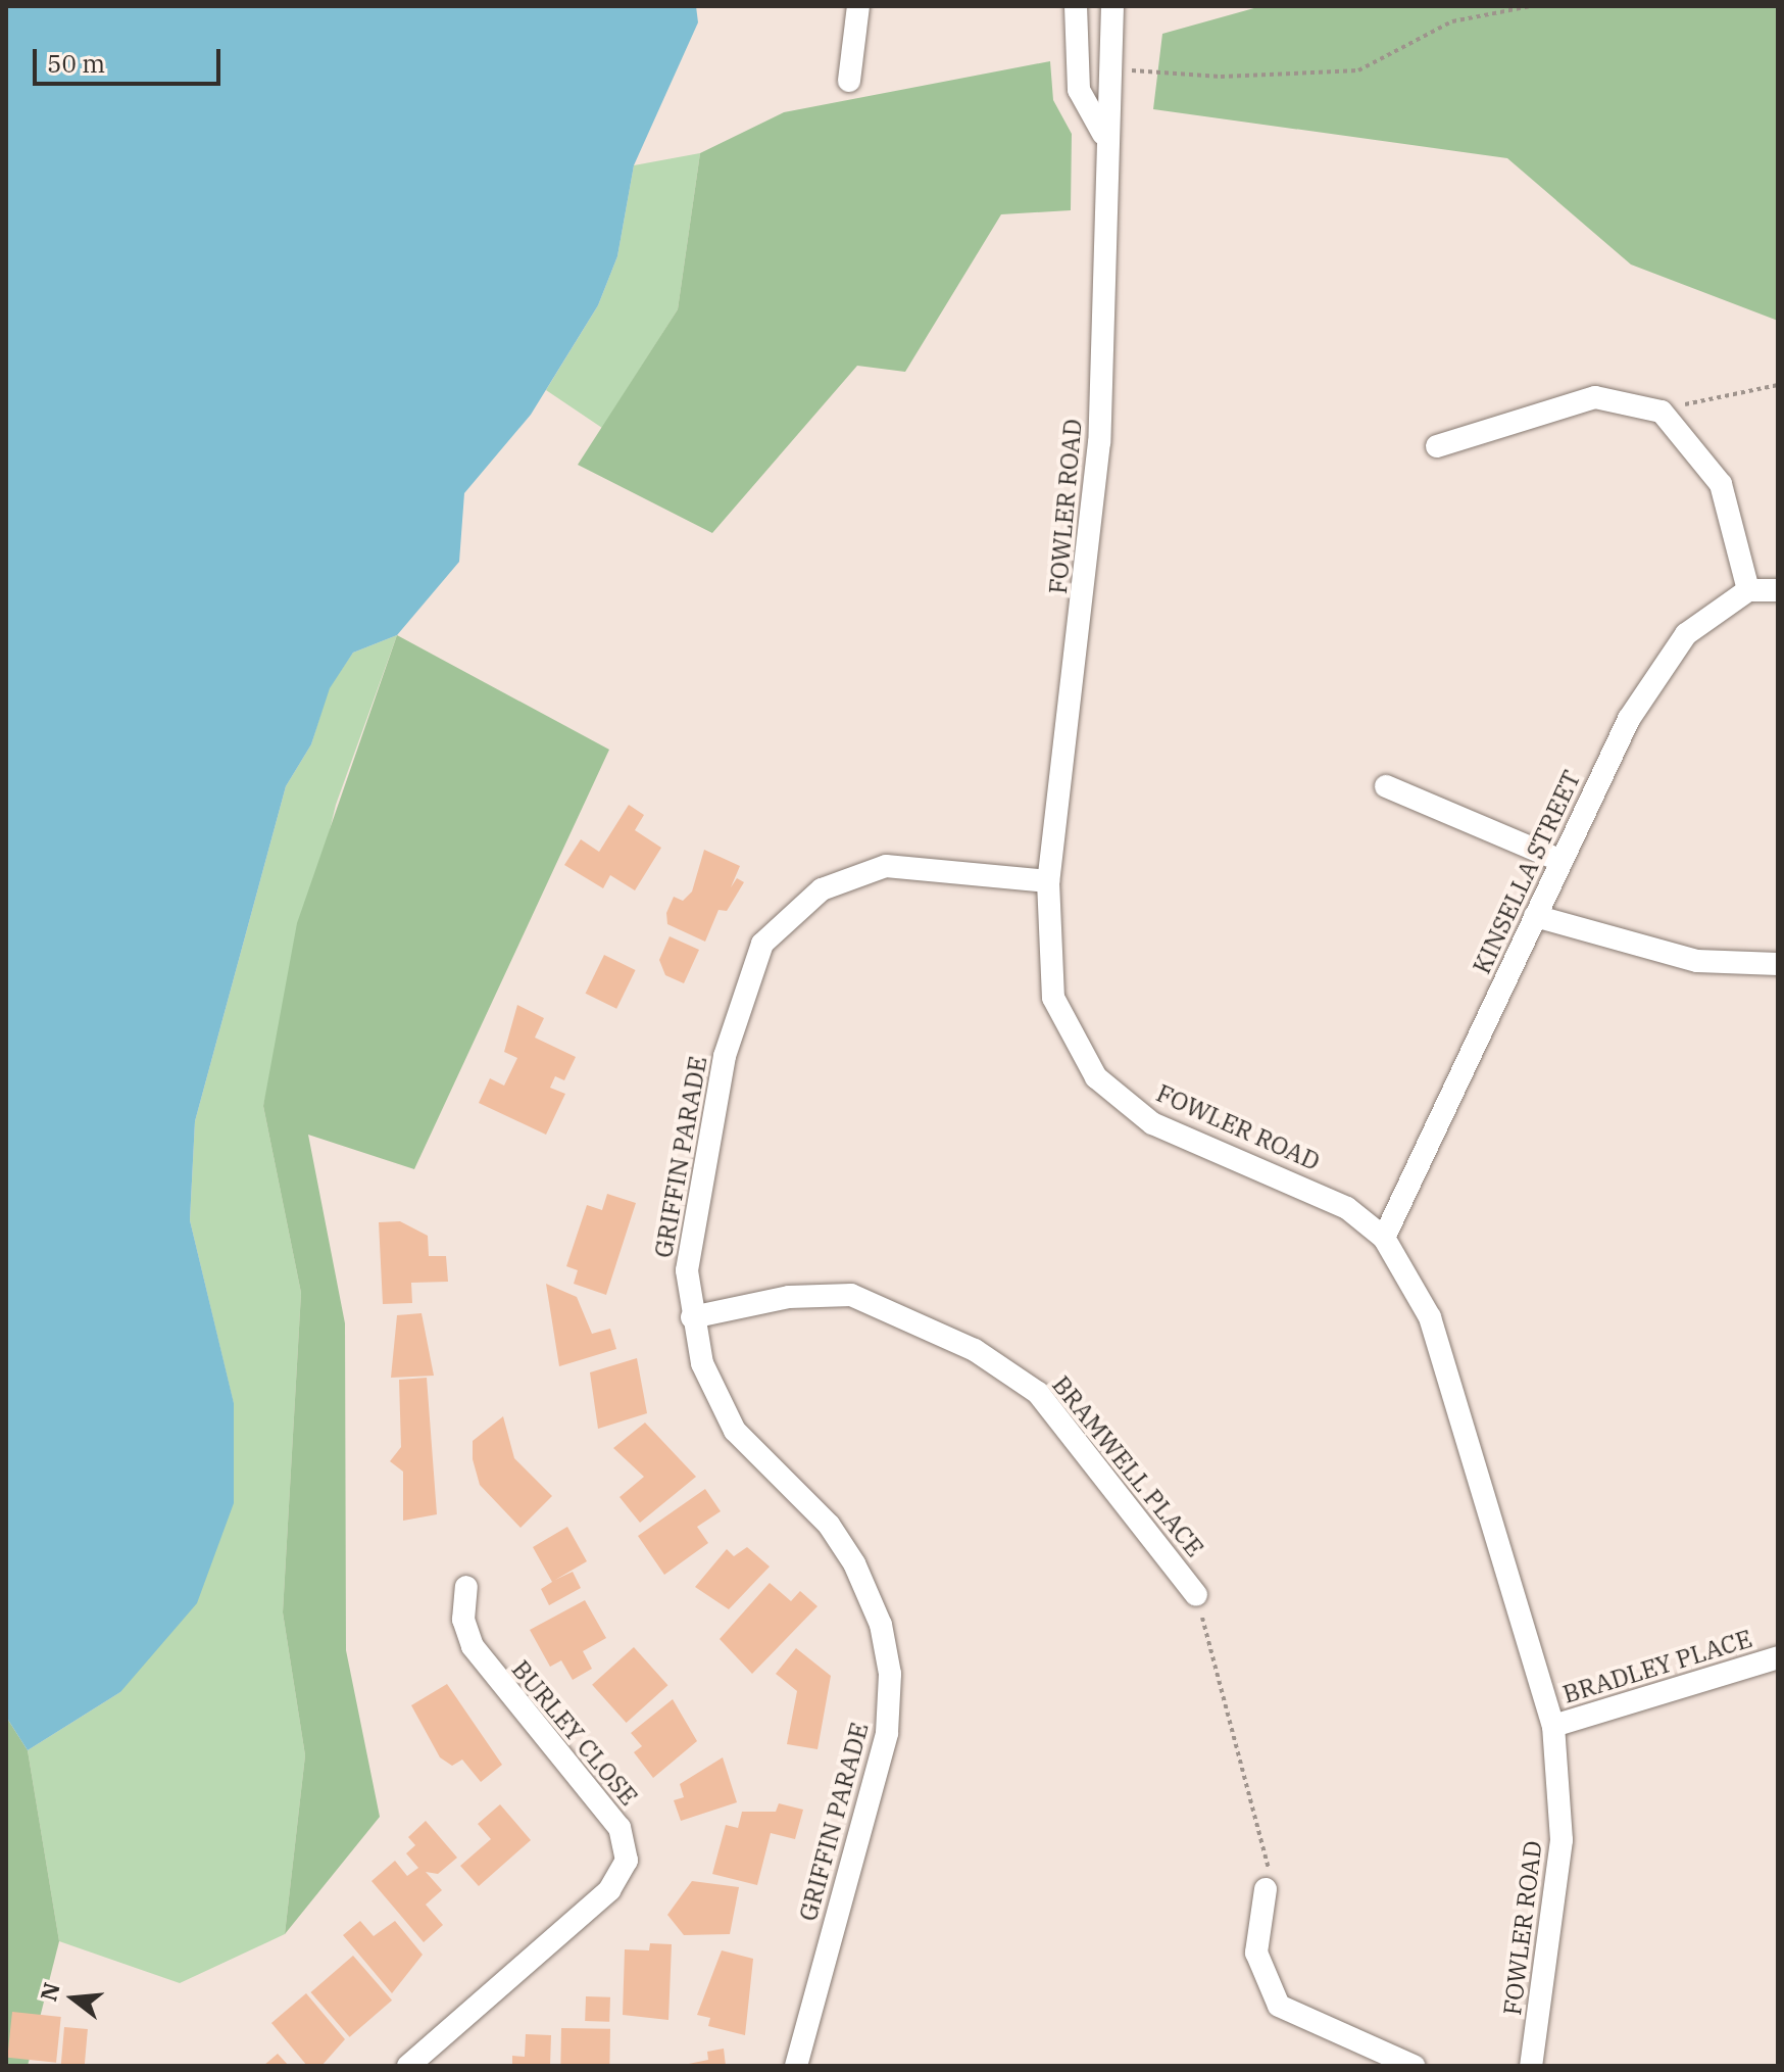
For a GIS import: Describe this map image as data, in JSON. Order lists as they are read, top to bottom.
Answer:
{
  "streets": {
    "street": [
      "FOWLER ROAD",
      "KINSELLA STREET",
      "GRIFFIN PARADE",
      "BRAMWELL PLACE",
      "BRADLEY PLACE",
      "BURLEY CLOSE"
    ]
  },
  "crossings": [
    ["FOWLER ROAD", "KINSELLA STREET"],
    ["FOWLER ROAD", "GRIFFIN PARADE"],
    ["FOWLER ROAD", "BRADLEY PLACE"],
    ["GRIFFIN PARADE", "BRAMWELL PLACE"]
  ],
  "scale_bar": "50 m",
  "north": "left"
}
